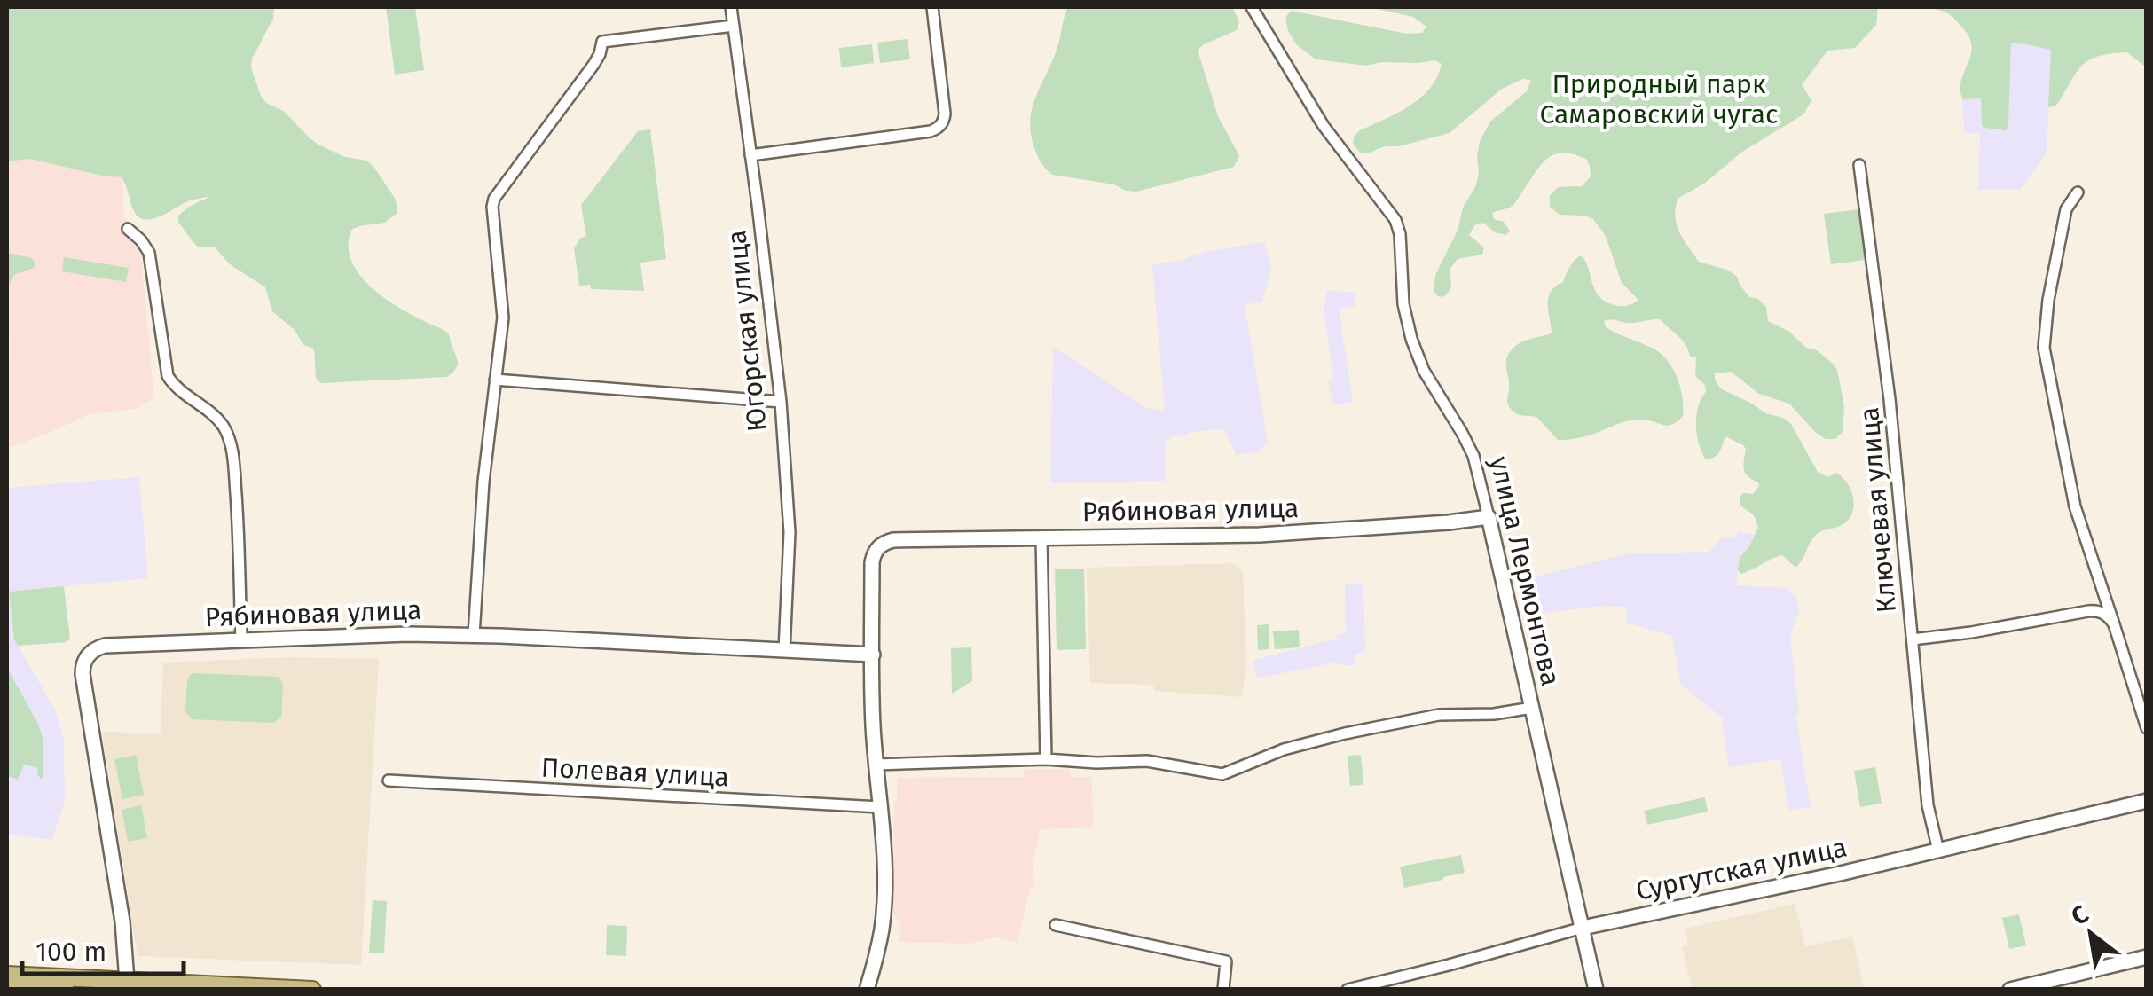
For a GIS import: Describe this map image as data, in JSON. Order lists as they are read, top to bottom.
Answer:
{
  "streets": {
    "street": [
      "Югорская улица",
      "Рябиновая улица",
      "Ключевая улица",
      "улица Лермонтова",
      "Полевая улица",
      "Сургутская улица"
    ]
  },
  "crossings": [
    ["Югорская улица", "Рябиновая улица"],
    ["Рябиновая улица", "улица Лермонтова"],
    ["Ключевая улица", "Сургутская улица"],
    ["улица Лермонтова", "Сургутская улица"]
  ],
  "parks": ["Природный парк Самаровский чугас"],
  "scale_bar": "100 m",
  "north": "top left"
}
